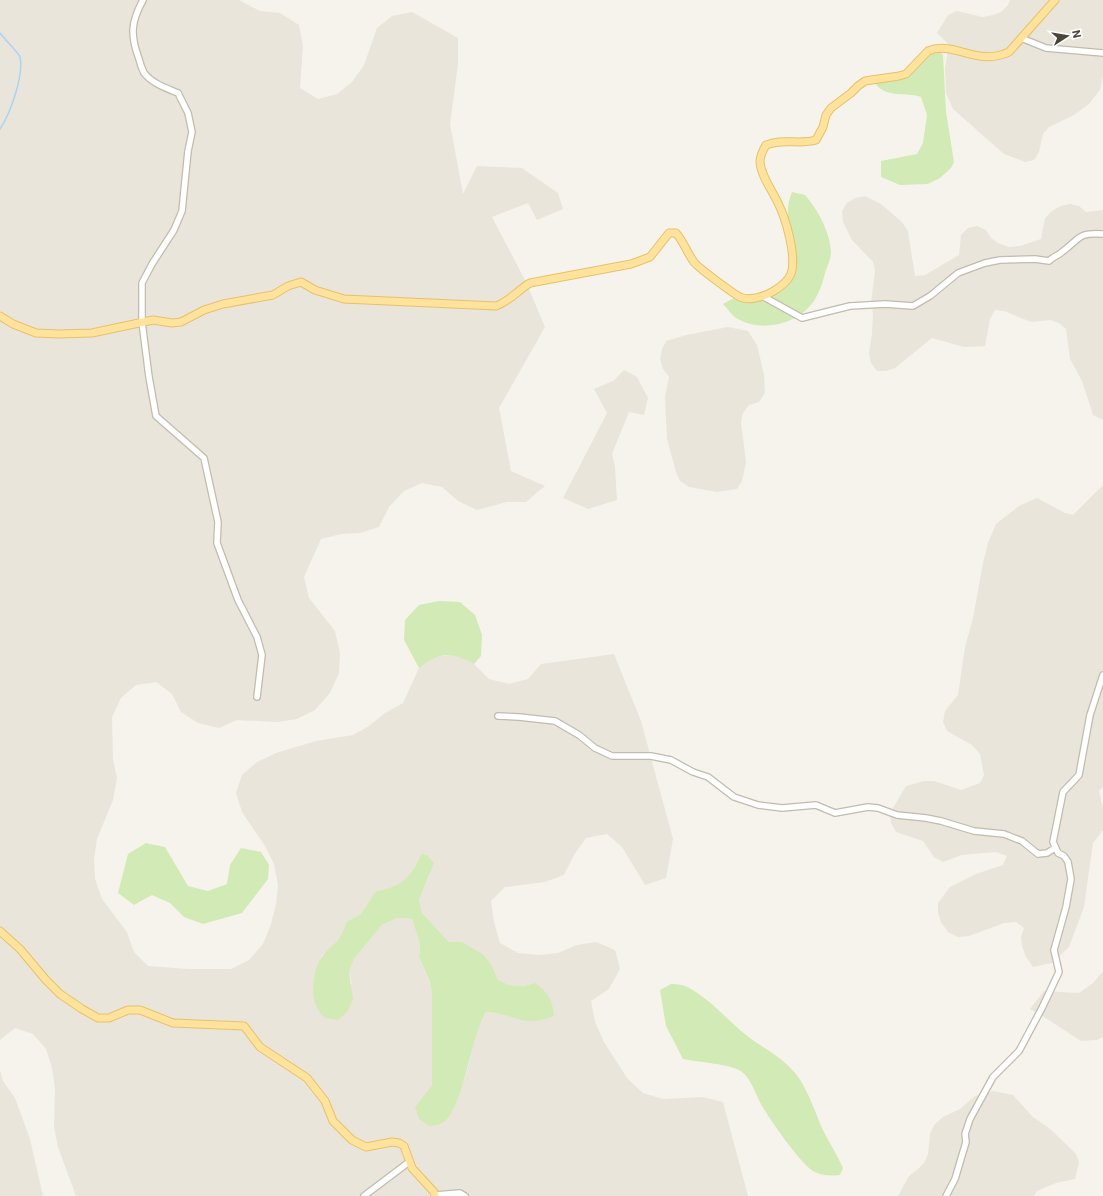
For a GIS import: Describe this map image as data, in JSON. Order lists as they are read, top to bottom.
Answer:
{
  "north": "right"
}
